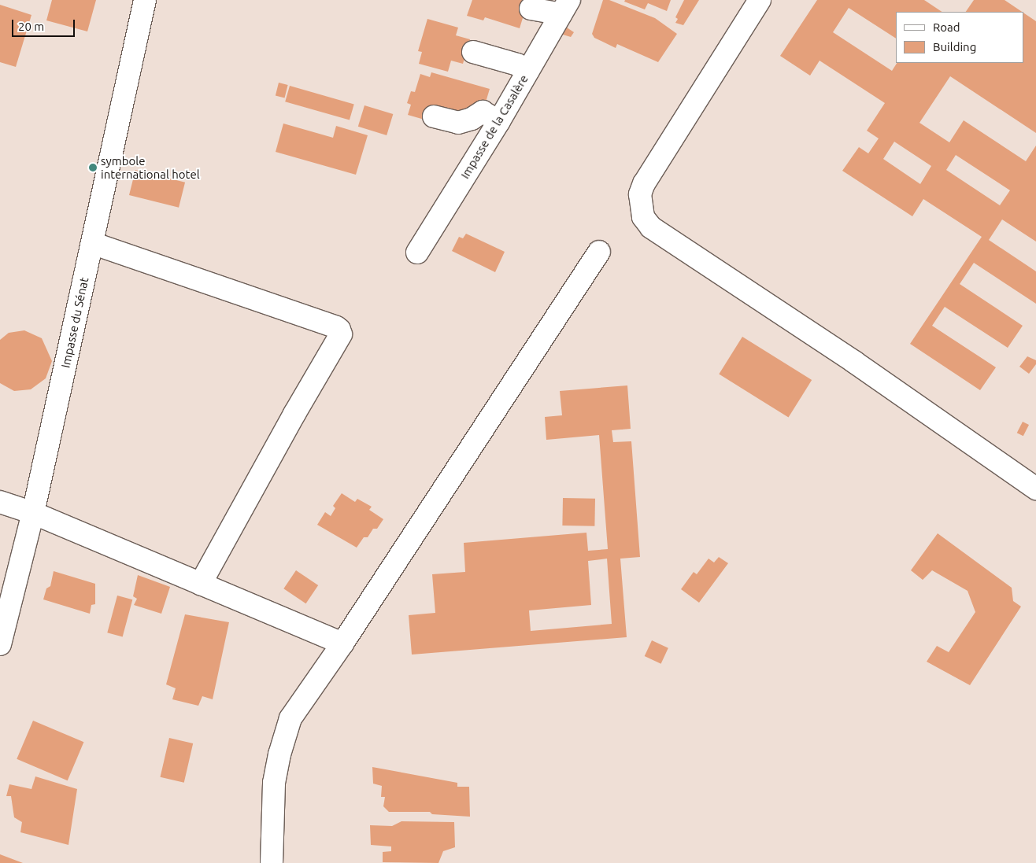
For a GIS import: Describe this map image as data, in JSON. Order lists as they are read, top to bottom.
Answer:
{
  "streets": {
    "street": ["Impasse de la Casalère", "Impasse du Sénat"]
  },
  "places": ["symbole international hotel"],
  "legend": ["Road", "Building"],
  "scale_bar": "20 m"
}
